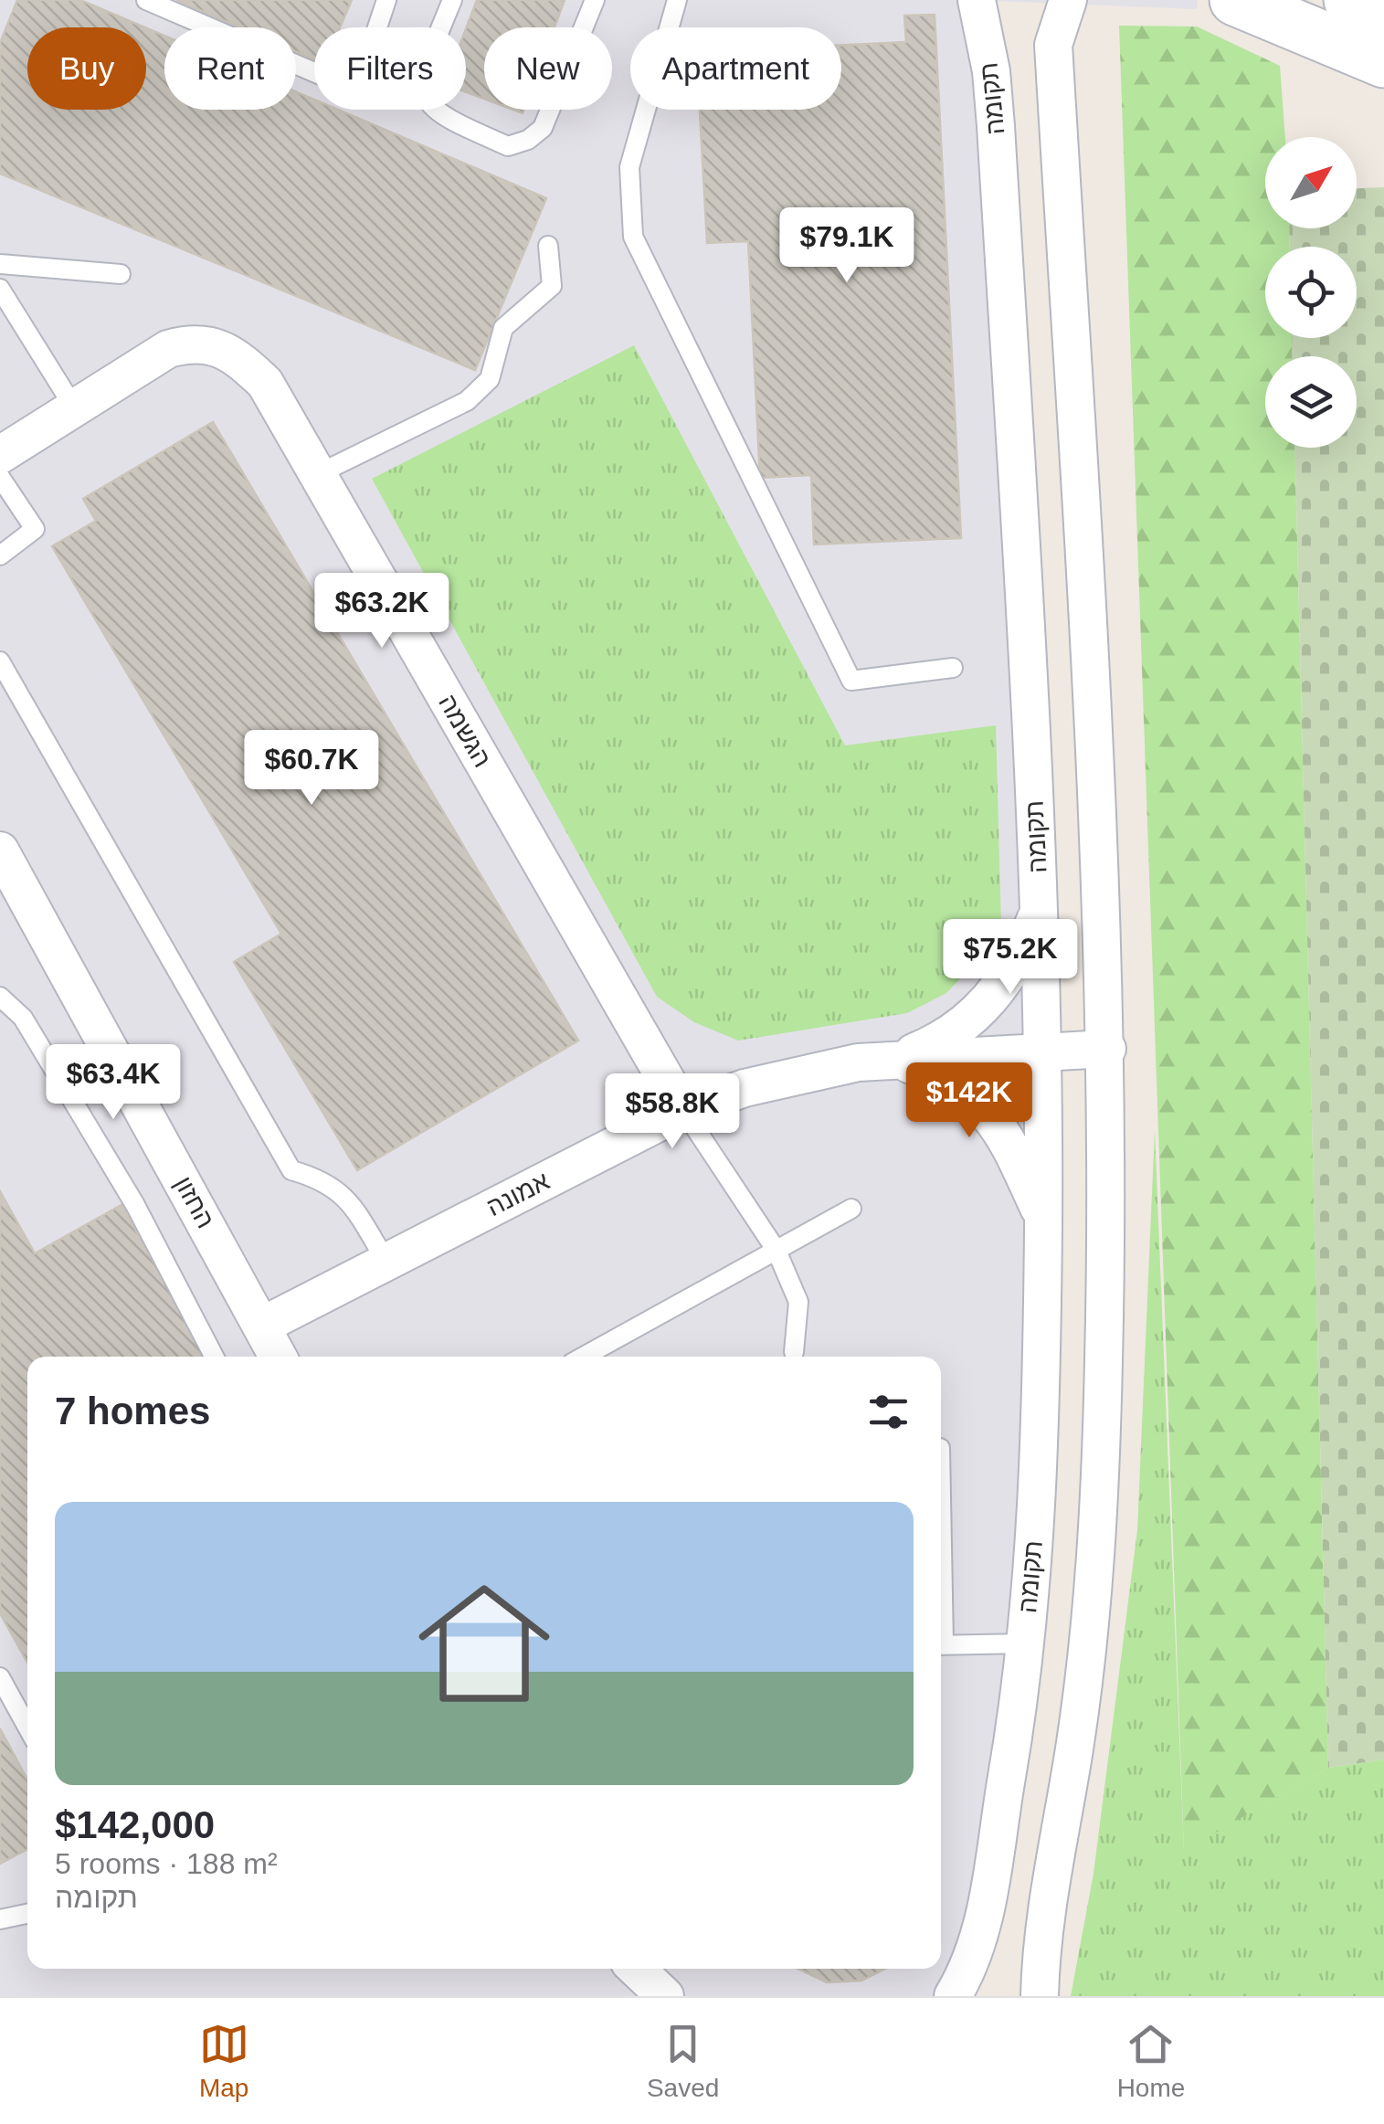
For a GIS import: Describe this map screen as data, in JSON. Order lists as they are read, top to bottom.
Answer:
{
  "streets": {
    "street": [
      "תקומה",
      "הגשמה",
      "אמונה",
      "החזון"
    ]
  },
  "crossings": [
    ["תקומה", "אמונה"],
    ["הגשמה", "אמונה"],
    ["אמונה", "החזון"]
  ],
  "north": "top right",
  "page": {
    "chip": [
      "Buy",
      "Rent",
      "Filters",
      "New",
      "Apartment"
    ],
    "price": [
      "$79.1K",
      "$63.2K",
      "$60.7K",
      "$75.2K",
      "$63.4K",
      "$142K",
      "$58.8K"
    ],
    "heading": "7 homes",
    "list": [
      {
        "name": "$142,000",
        "note": "5 rooms · 188 m² · תקומה"
      }
    ],
    "tabs": ["Map", "Saved", "Home"]
  }
}
